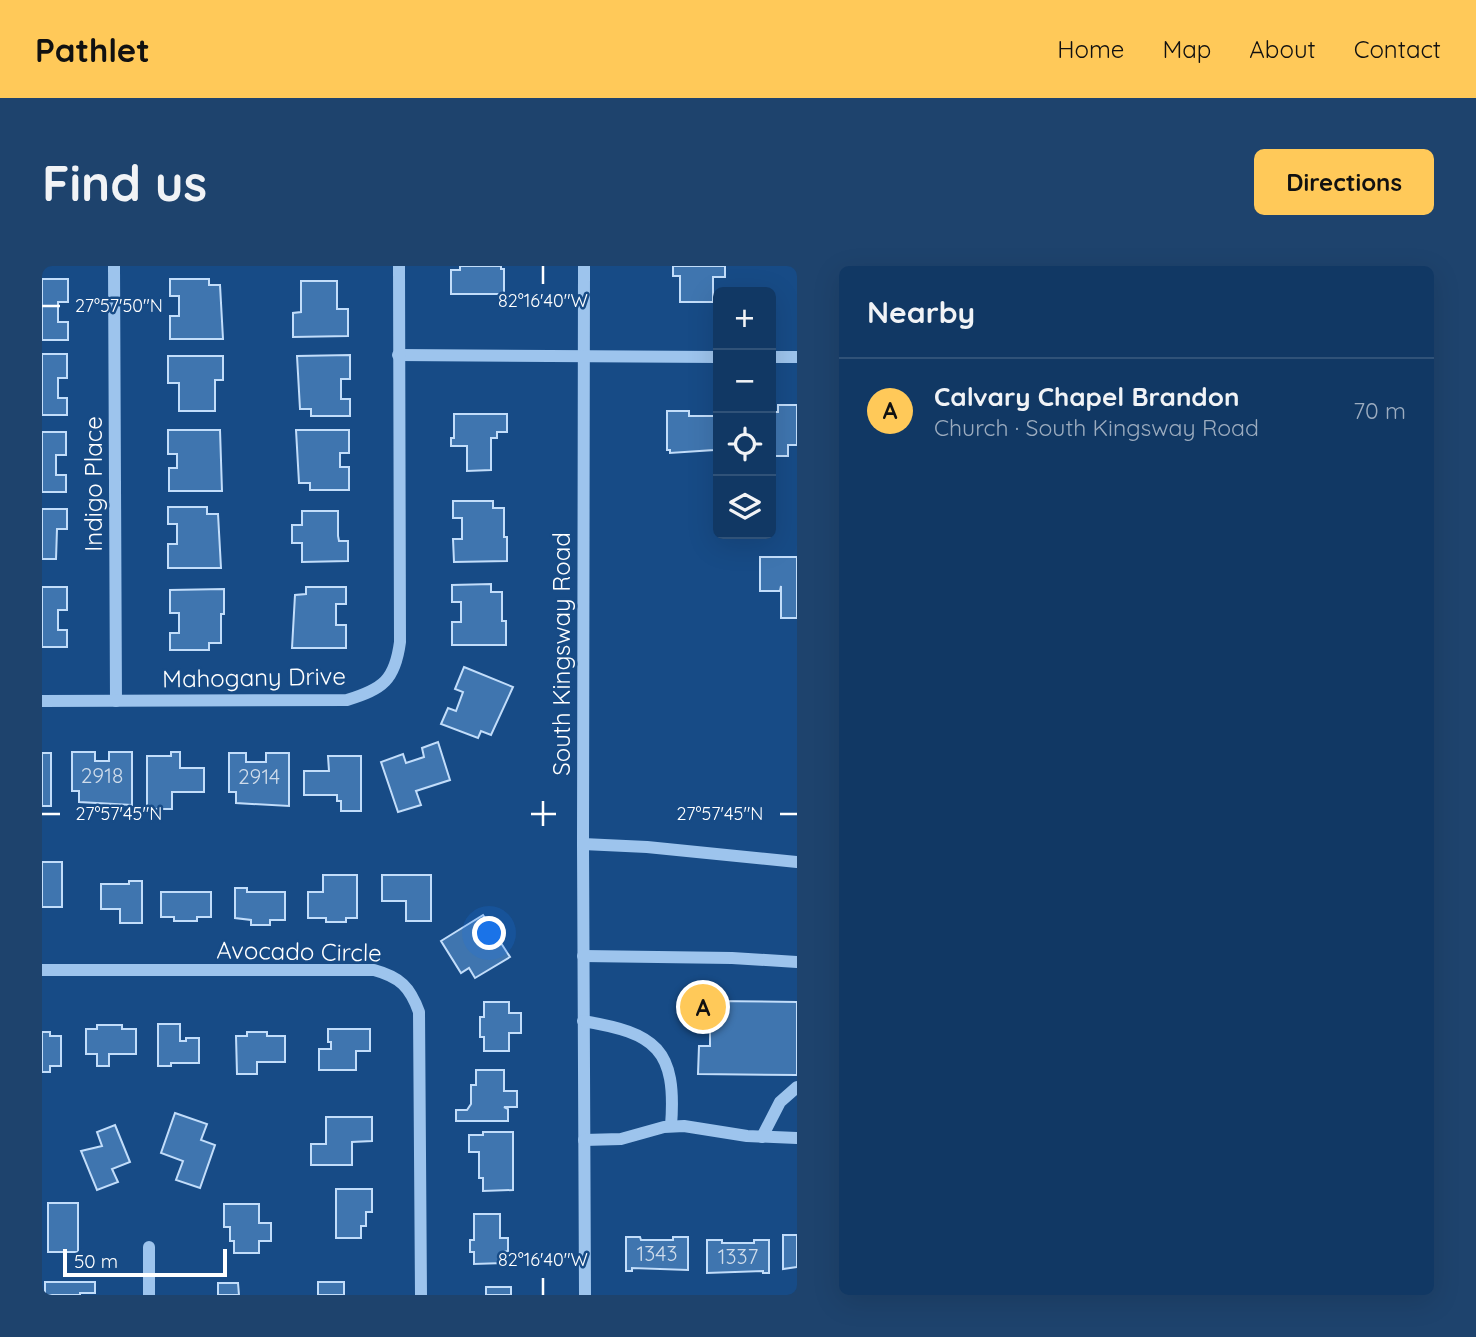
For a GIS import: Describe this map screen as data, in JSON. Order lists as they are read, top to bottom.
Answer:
{
  "streets": {
    "street": [
      "Indigo Place",
      "South Kingsway Road",
      "Mahogany Drive",
      "Avocado Circle"
    ]
  },
  "crossings": [
    ["Indigo Place", "Mahogany Drive"]
  ],
  "house_numbers": [
    "2918",
    "2914",
    "1343",
    "1337"
  ],
  "scale_bar": "50 m",
  "page": {
    "header": "Pathlet",
    "nav": [
      "Home",
      "Map",
      "About",
      "Contact"
    ],
    "buttons": "Directions",
    "title": "Find us",
    "heading": "Nearby",
    "map_buttons": ["+", "−"],
    "list": [
      {
        "mark": "A",
        "name": "Calvary Chapel Brandon",
        "note": "Church · South Kingsway Road",
        "value": "70 m"
      }
    ],
    "pins": "A",
    "scale": "50 m"
  },
  "coordinates": ["82°16'40\"W", "27°57'50\"N", "27°57'45\"N"]
}
